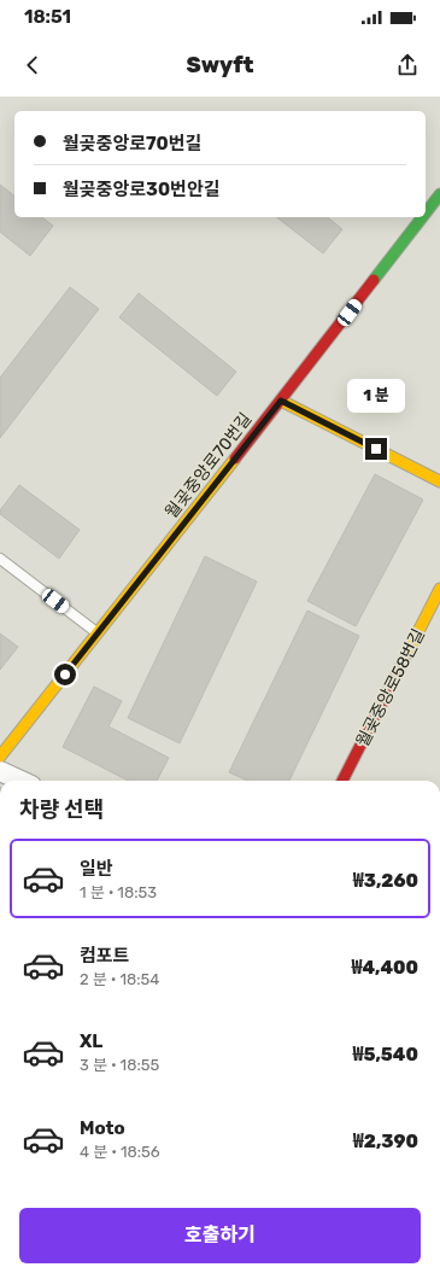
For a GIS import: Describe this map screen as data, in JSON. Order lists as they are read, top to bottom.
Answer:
{
  "streets": {
    "street": ["월곶중앙로70번길", "월곶중앙로58번길"]
  },
  "page": {
    "status": "18:51",
    "header": "Swyft",
    "banner": ["월곶중앙로70번길", "월곶중앙로30번안길"],
    "bubble": "1 분",
    "heading": "차량 선택",
    "list": [
      {
        "name": "일반",
        "note": "1 분 · 18:53",
        "value": "₩3,260"
      },
      {
        "name": "컴포트",
        "note": "2 분 · 18:54",
        "value": "₩4,400"
      },
      {
        "name": "XL",
        "note": "3 분 · 18:55",
        "value": "₩5,540"
      },
      {
        "name": "Moto",
        "note": "4 분 · 18:56",
        "value": "₩2,390"
      }
    ],
    "buttons": "호출하기"
  }
}
